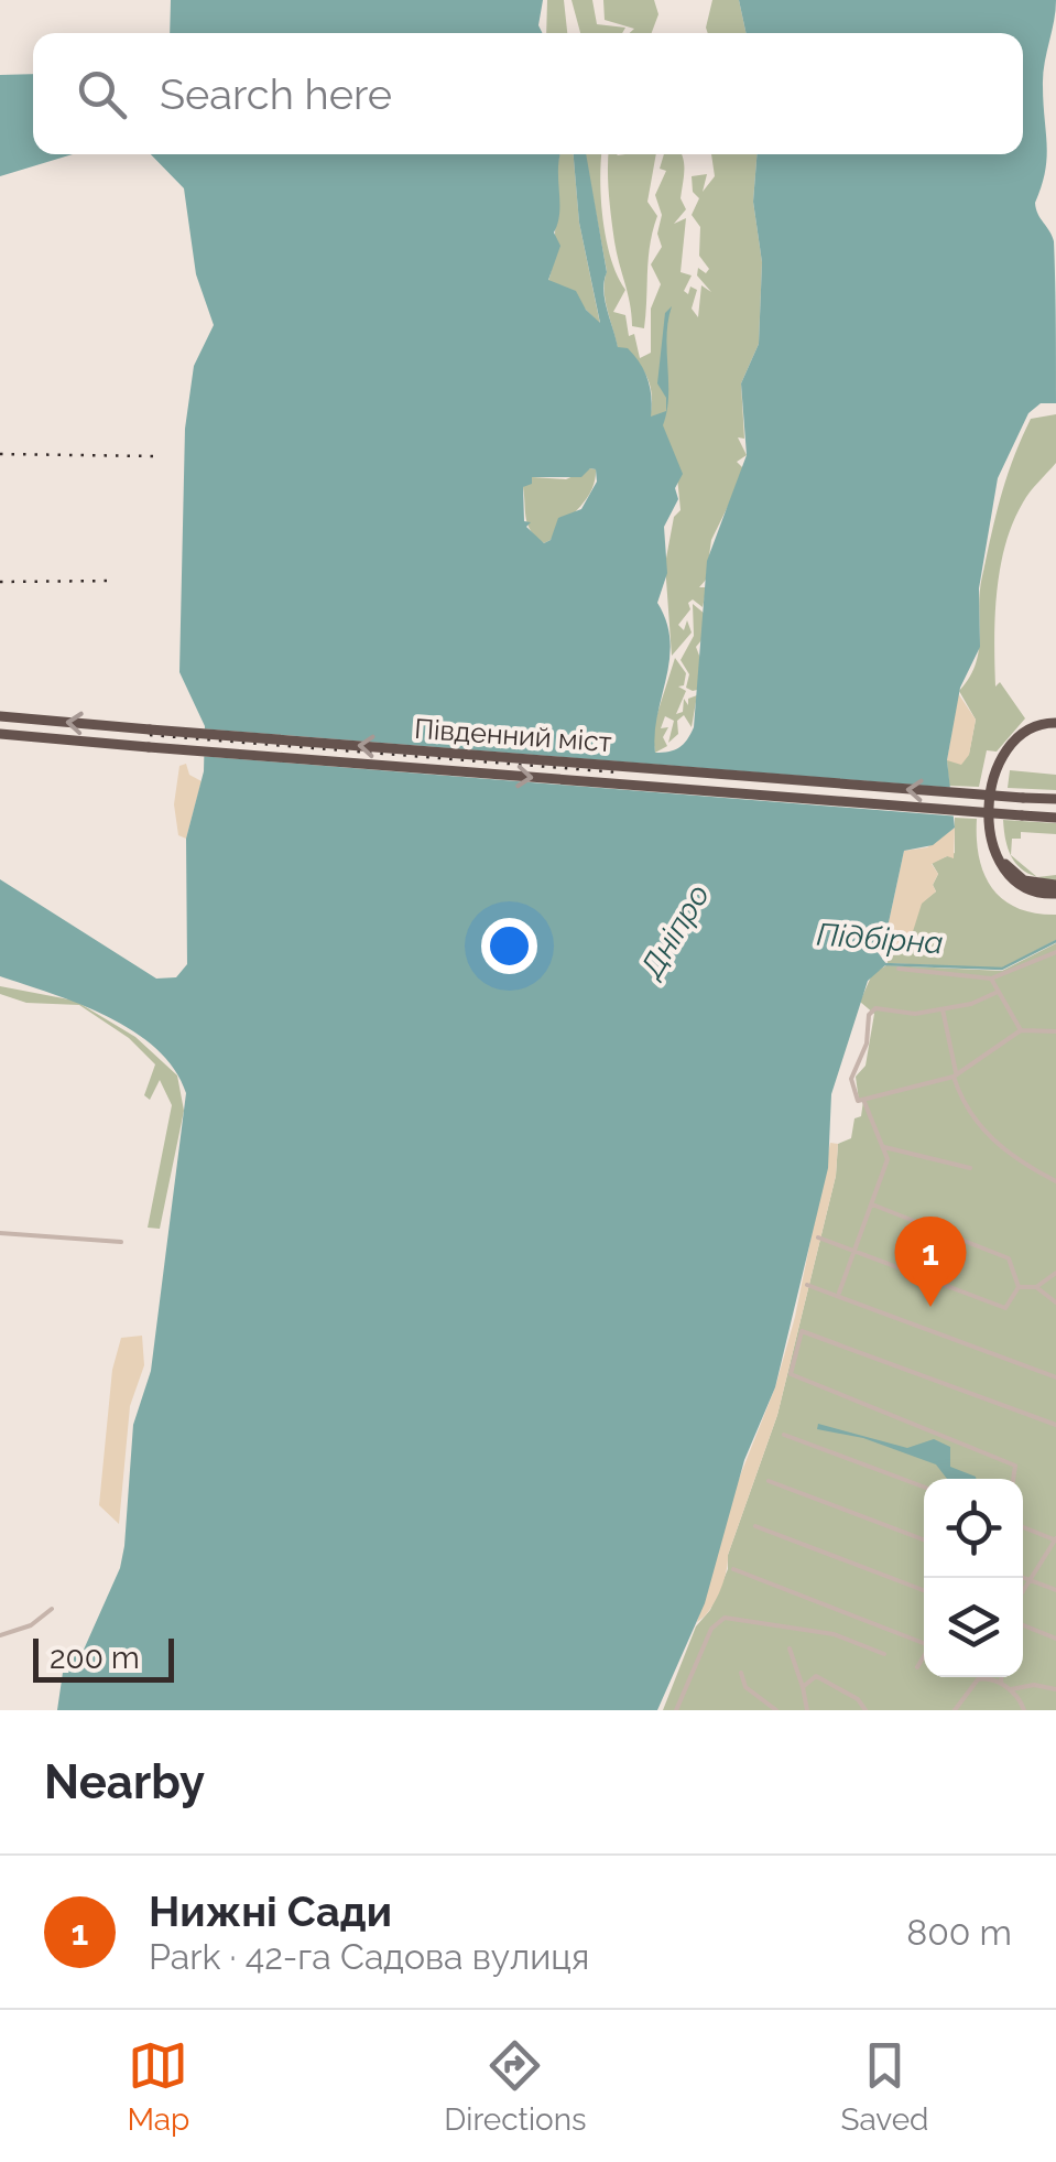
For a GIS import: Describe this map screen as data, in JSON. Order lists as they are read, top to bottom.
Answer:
{
  "streets": {
    "highway": ["Південний міст"]
  },
  "water": ["Дніпро", "Підбірна"],
  "scale_bar": "200 m",
  "page": {
    "search": "Search here",
    "pins": "1",
    "scale": "200 m",
    "heading": "Nearby",
    "list": [
      {
        "mark": "1",
        "name": "Нижні Сади",
        "note": "Park · 42-га Садова вулиця",
        "value": "800 m"
      }
    ],
    "nav": ["Map", "Directions", "Saved"]
  }
}
